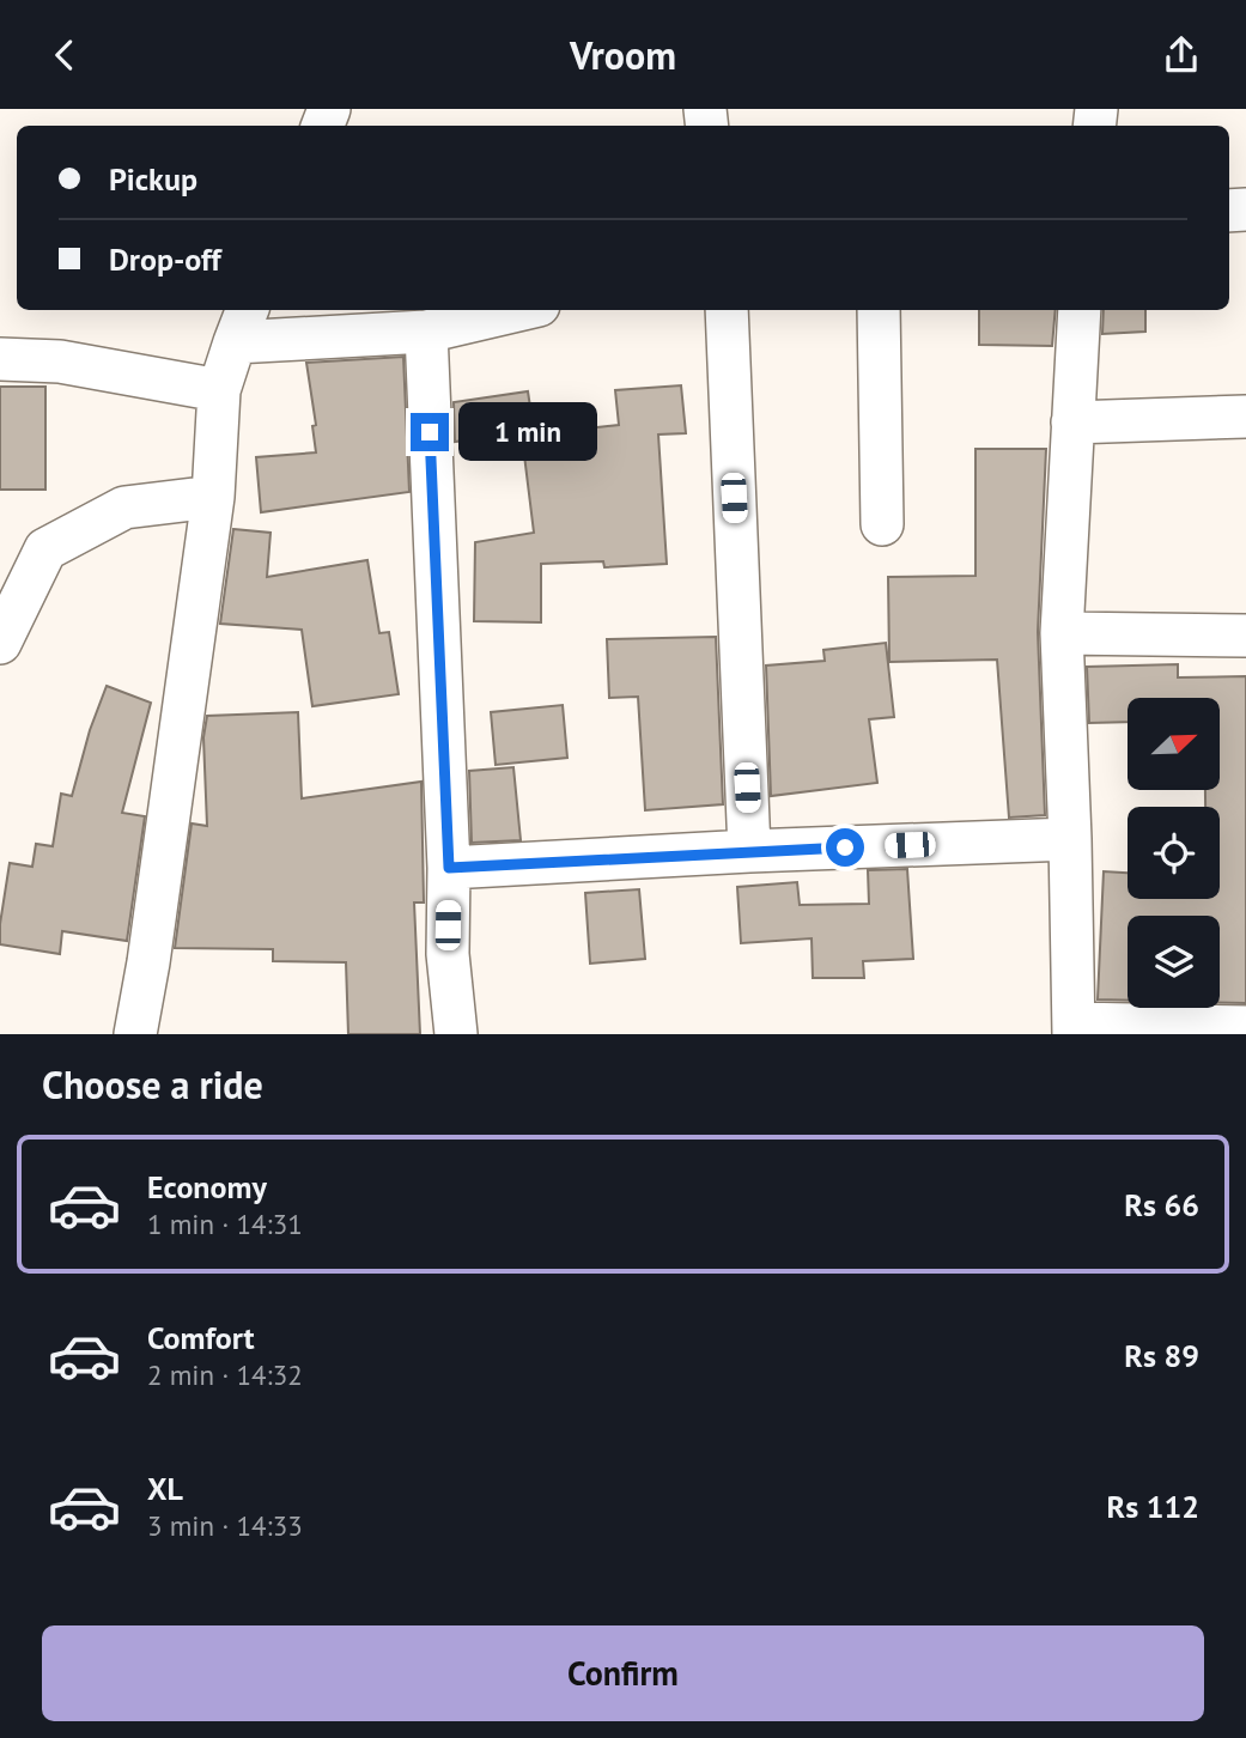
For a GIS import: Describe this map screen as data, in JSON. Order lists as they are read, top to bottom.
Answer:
{
  "north": "top right",
  "page": {
    "header": "Vroom",
    "banner": ["Pickup", "Drop-off"],
    "bubble": "1 min",
    "heading": "Choose a ride",
    "list": [
      {
        "name": "Economy",
        "note": "1 min · 14:31",
        "value": "Rs 66"
      },
      {
        "name": "Comfort",
        "note": "2 min · 14:32",
        "value": "Rs 89"
      },
      {
        "name": "XL",
        "note": "3 min · 14:33",
        "value": "Rs 112"
      }
    ],
    "buttons": "Confirm"
  }
}
